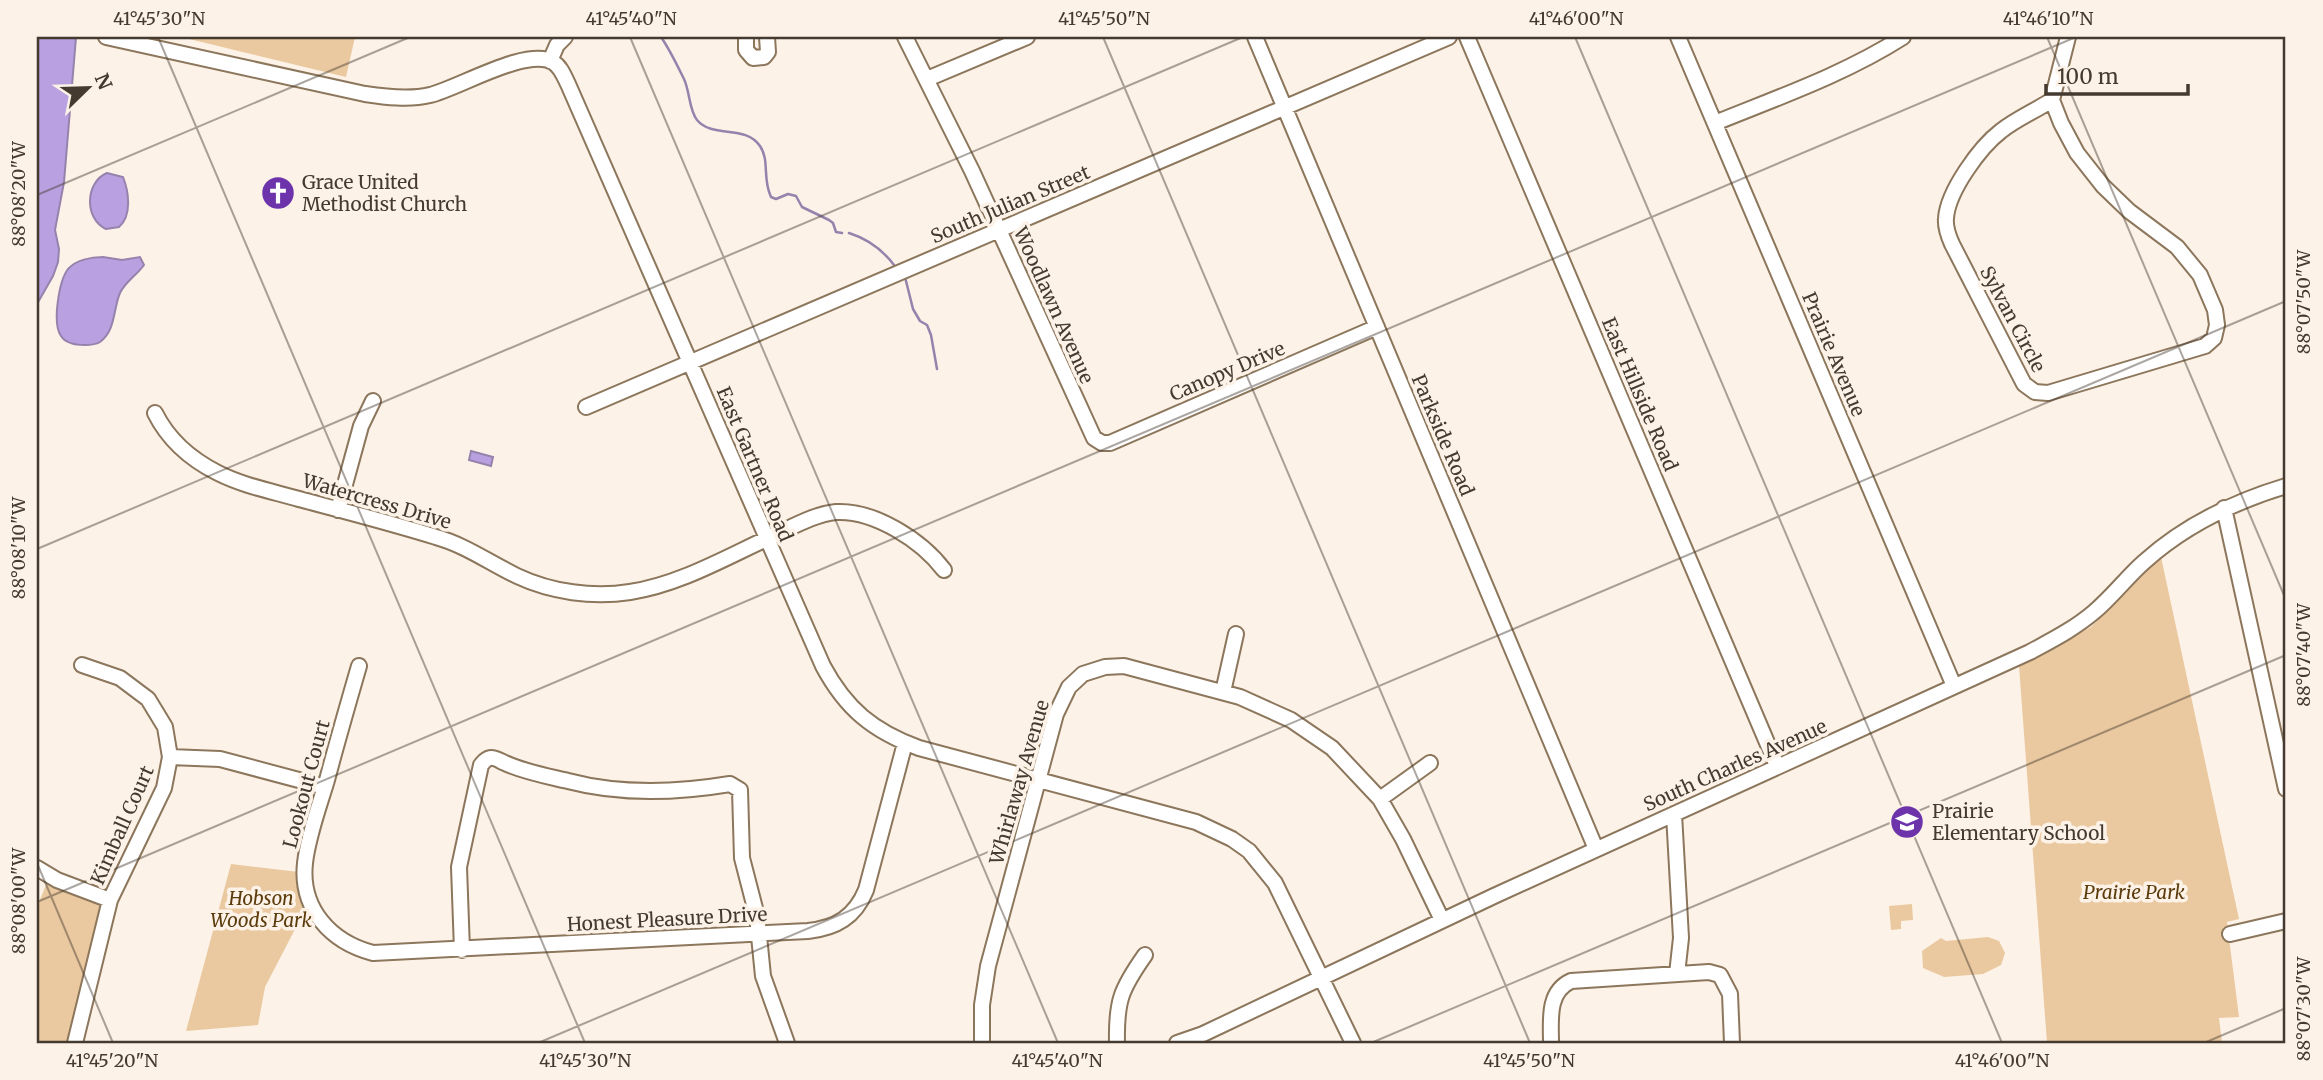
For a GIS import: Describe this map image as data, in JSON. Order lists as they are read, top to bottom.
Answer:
{
  "streets": {
    "street": [
      "South Julian Street",
      "Woodlawn Avenue",
      "Sylvan Circle",
      "Prairie Avenue",
      "Canopy Drive",
      "East Hillside Road",
      "Parkside Road",
      "East Gartner Road",
      "Watercress Drive",
      "South Charles Avenue",
      "Whirlaway Avenue",
      "Lookout Court",
      "Kimball Court",
      "Honest Pleasure Drive"
    ]
  },
  "crossings": [
    ["South Julian Street", "Woodlawn Avenue"],
    ["South Julian Street", "Parkside Road"],
    ["South Julian Street", "East Gartner Road"],
    ["Woodlawn Avenue", "Canopy Drive"],
    ["Prairie Avenue", "South Charles Avenue"],
    ["Canopy Drive", "Parkside Road"],
    ["East Hillside Road", "South Charles Avenue"],
    ["Parkside Road", "South Charles Avenue"],
    ["East Gartner Road", "Watercress Drive"],
    ["East Gartner Road", "South Charles Avenue"],
    ["East Gartner Road", "Whirlaway Avenue"],
    ["East Gartner Road", "Honest Pleasure Drive"],
    ["South Charles Avenue", "Whirlaway Avenue"],
    ["Lookout Court", "Honest Pleasure Drive"]
  ],
  "parks": ["Prairie Park", "Hobson Woods Park"],
  "places": {
    "church": ["Grace United Methodist Church"],
    "school or university": ["Prairie Elementary School"]
  },
  "scale_bar": "100 m",
  "north": "top right",
  "coordinates": [
    "41°45'30\"N",
    "41°45'40\"N",
    "41°45'50\"N",
    "41°46'00\"N",
    "41°46'10\"N",
    "88°08'20\"W",
    "88°07'50\"W",
    "88°08'10\"W",
    "88°07'40\"W",
    "88°08'00\"W",
    "88°07'30\"W",
    "41°45'20\"N"
  ]
}
